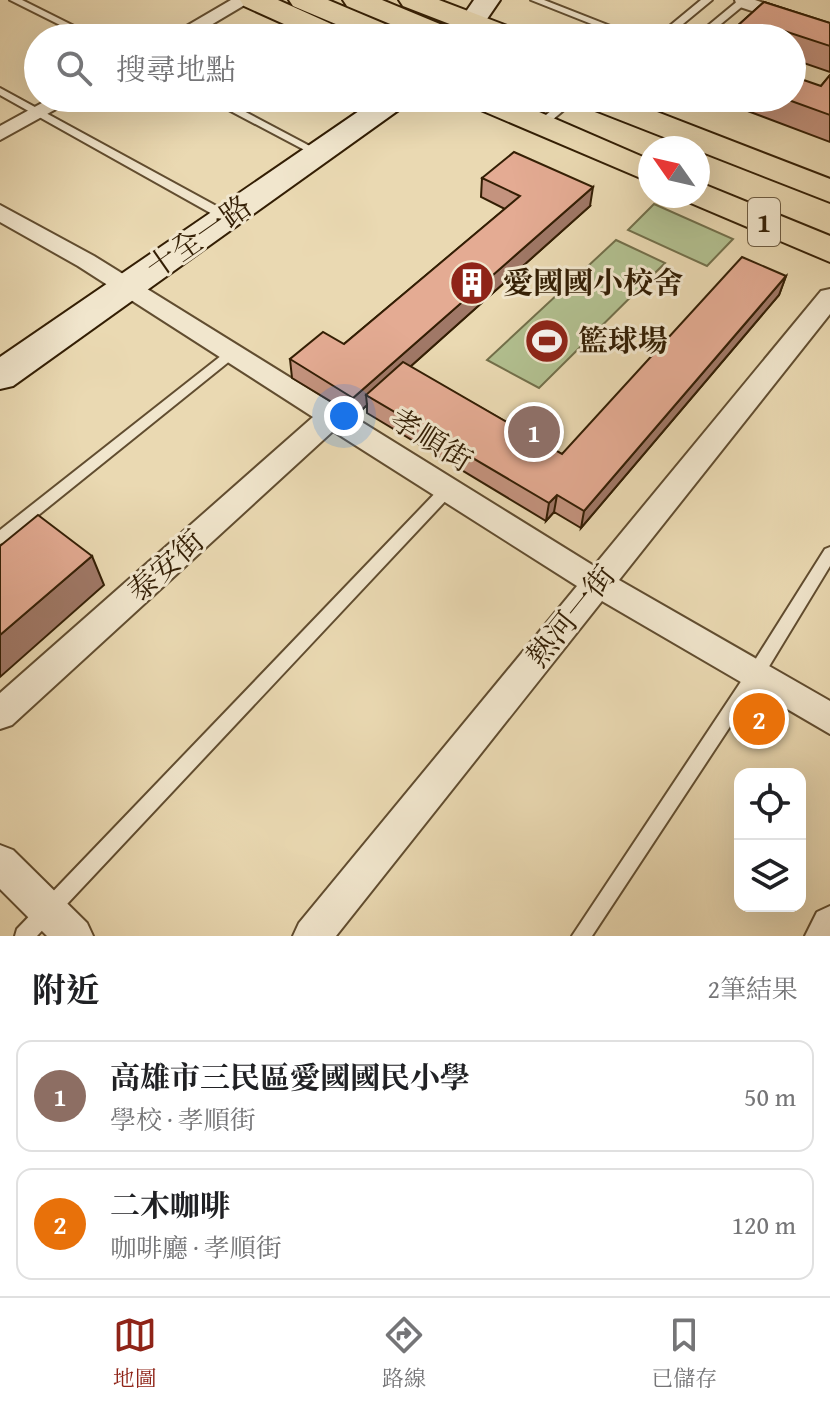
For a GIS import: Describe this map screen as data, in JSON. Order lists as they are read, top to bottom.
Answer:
{
  "streets": {
    "main road": ["1"],
    "street": [
      "十全一路",
      "孝順街",
      "泰安街",
      "熱河一街"
    ]
  },
  "crossings": [
    ["十全一路", "孝順街"],
    ["孝順街", "泰安街"],
    ["孝順街", "熱河一街"]
  ],
  "places": {
    "building": ["愛國國小校舍"],
    "sports": ["籃球場"]
  },
  "north": "top left",
  "page": {
    "search": "搜尋地點",
    "pins": ["1", "2"],
    "heading": ["附近", "2筆結果"],
    "list": [
      {
        "mark": "1",
        "name": "高雄市三民區愛國國民小學",
        "note": "學校 · 孝順街",
        "value": "50 m"
      },
      {
        "mark": "2",
        "name": "二木咖啡",
        "note": "咖啡廳 · 孝順街",
        "value": "120 m"
      }
    ],
    "nav": ["地圖", "路線", "已儲存"]
  }
}
